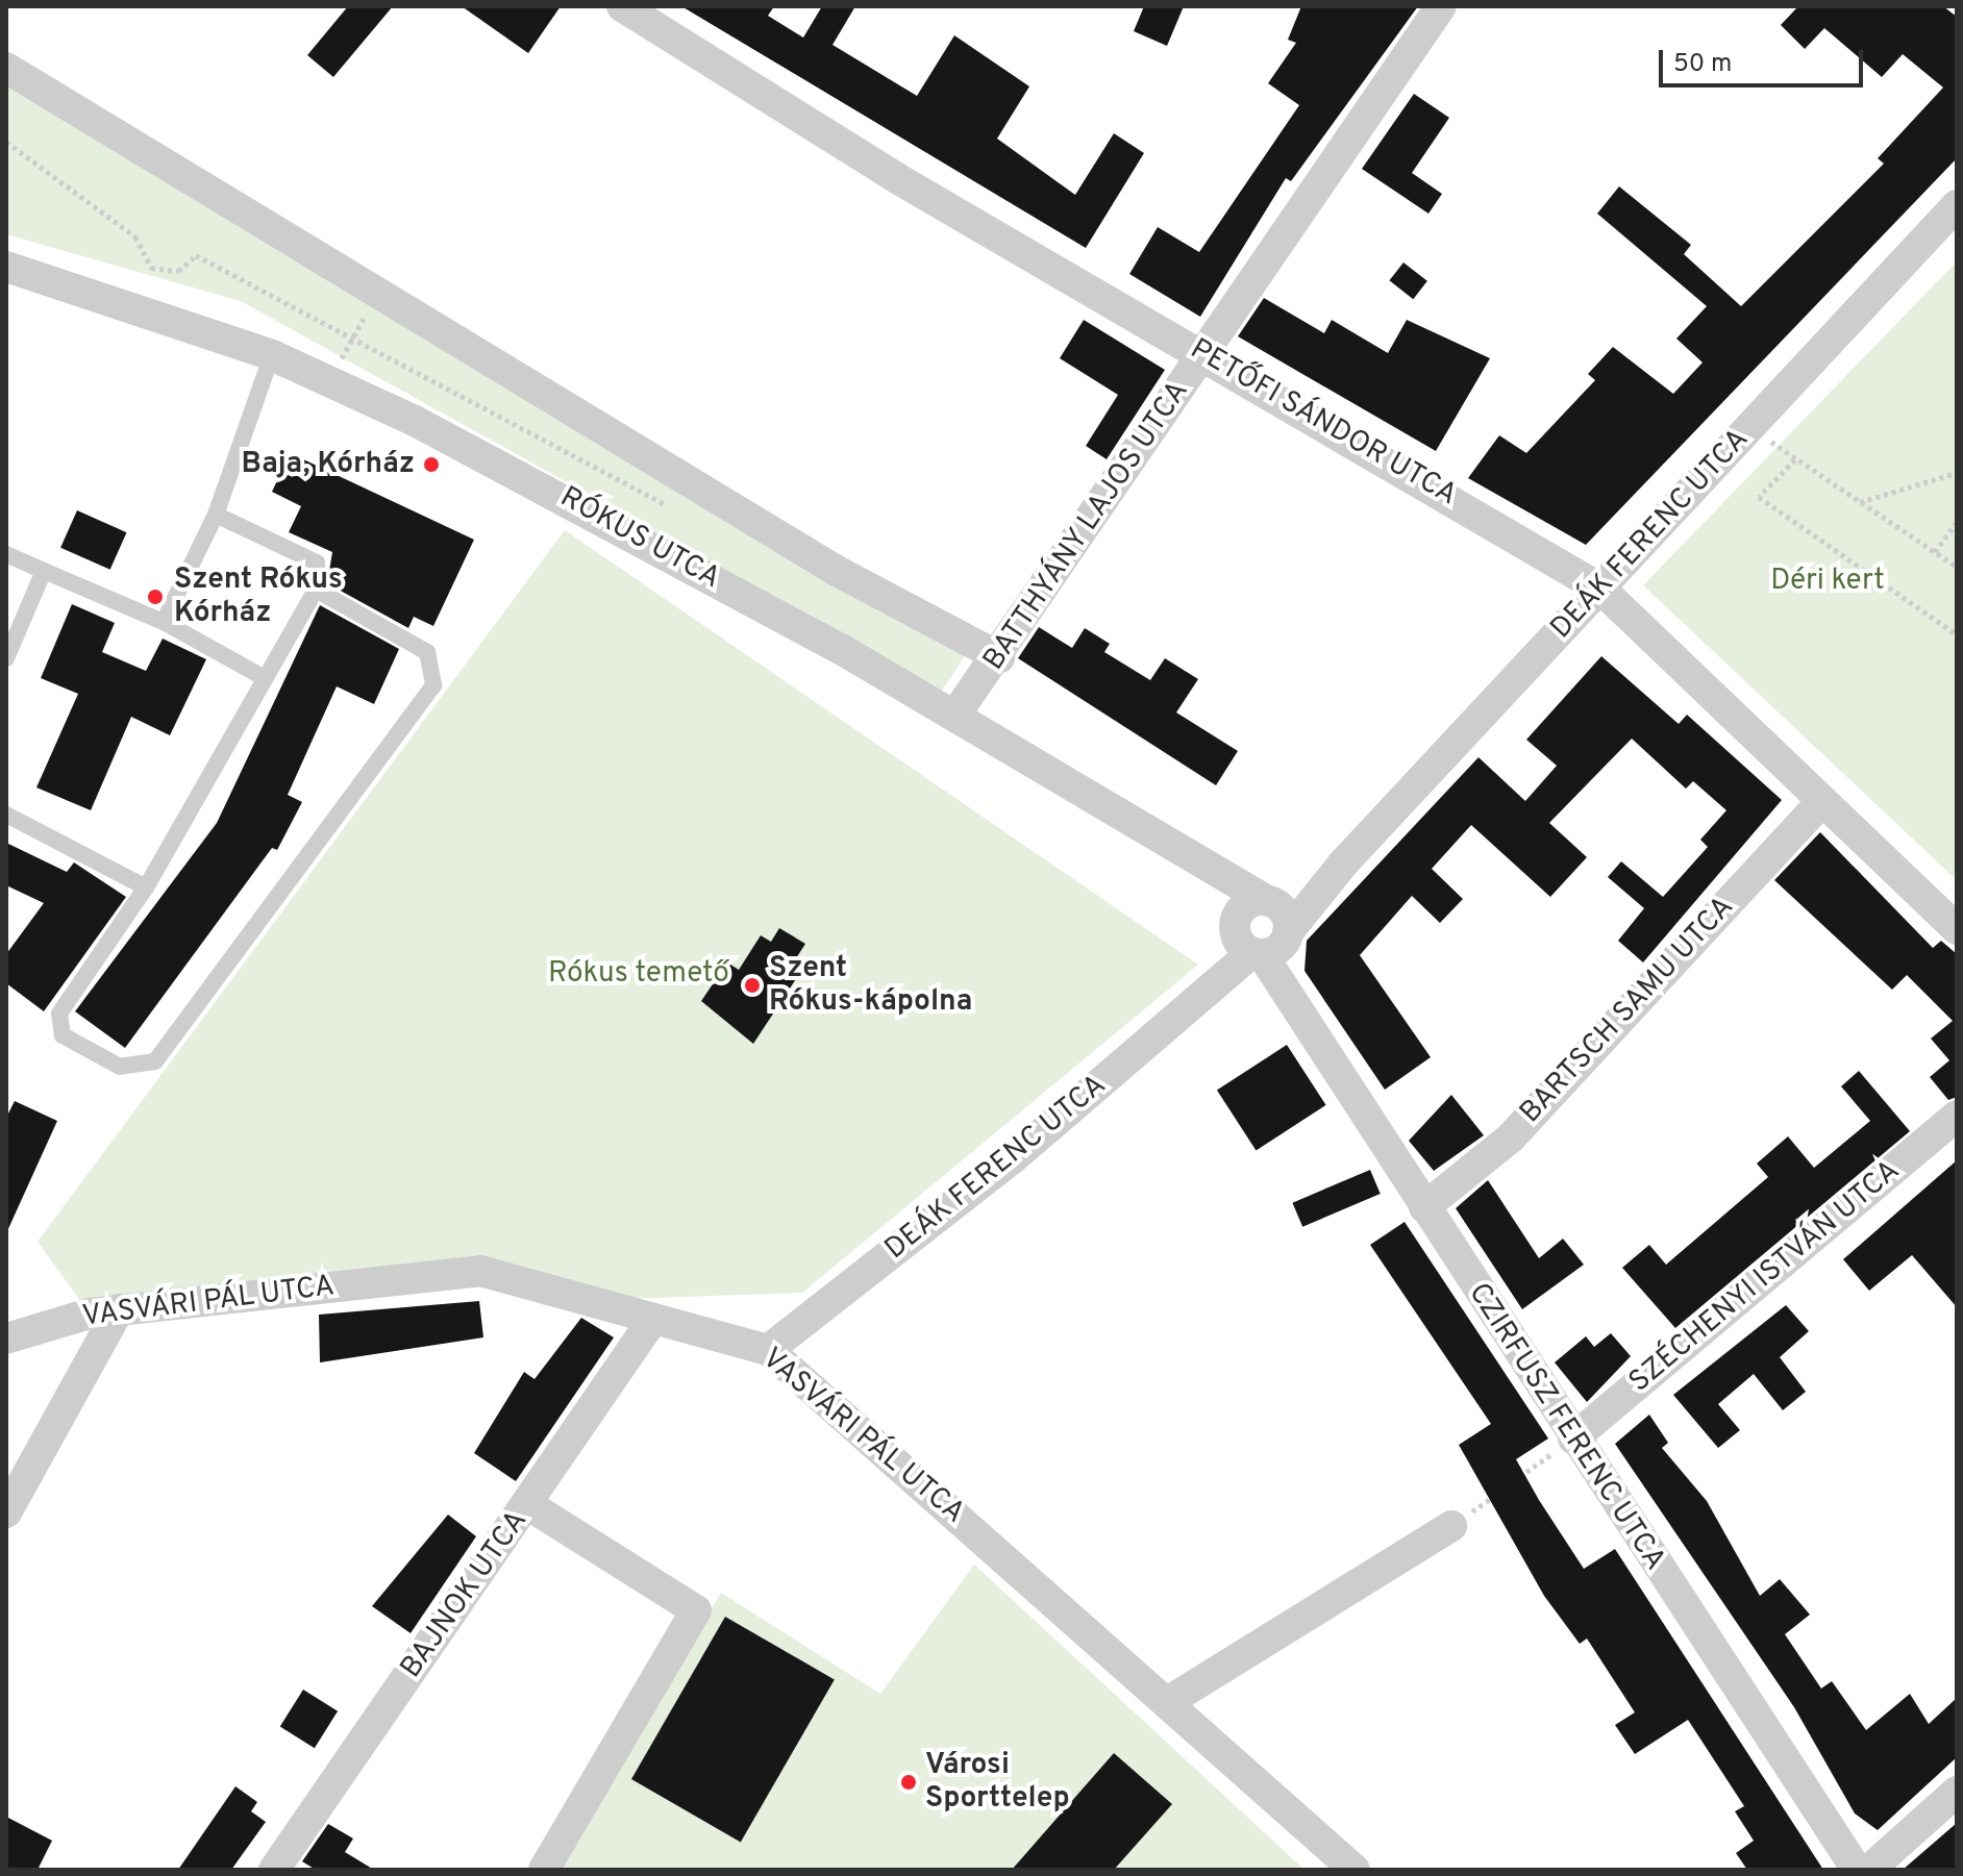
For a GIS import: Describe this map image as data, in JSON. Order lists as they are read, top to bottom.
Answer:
{
  "streets": {
    "street": [
      "PETŐFI SÁNDOR UTCA",
      "BATTHYÁNY LAJOS UTCA",
      "DEÁK FERENC UTCA",
      "RÓKUS UTCA",
      "BARTSCH SAMU UTCA",
      "SZÉCHENYI ISTVÁN UTCA",
      "VASVÁRI PÁL UTCA",
      "CZIRFUSZ FERENC UTCA",
      "BAJNOK UTCA"
    ]
  },
  "crossings": [
    ["PETŐFI SÁNDOR UTCA", "BATTHYÁNY LAJOS UTCA"],
    ["PETŐFI SÁNDOR UTCA", "DEÁK FERENC UTCA"],
    ["PETŐFI SÁNDOR UTCA", "BARTSCH SAMU UTCA"],
    ["BATTHYÁNY LAJOS UTCA", "RÓKUS UTCA"],
    ["DEÁK FERENC UTCA", "VASVÁRI PÁL UTCA"],
    ["DEÁK FERENC UTCA", "CZIRFUSZ FERENC UTCA"],
    ["BARTSCH SAMU UTCA", "CZIRFUSZ FERENC UTCA"],
    ["SZÉCHENYI ISTVÁN UTCA", "CZIRFUSZ FERENC UTCA"],
    ["VASVÁRI PÁL UTCA", "BAJNOK UTCA"]
  ],
  "parks": ["Déri kert", "Rókus temető"],
  "places": [
    "Baja, Kórház",
    "Szent Rókus Kórház",
    "Szent Rókus-kápolna",
    "Városi Sporttelep"
  ],
  "scale_bar": "50 m"
}
